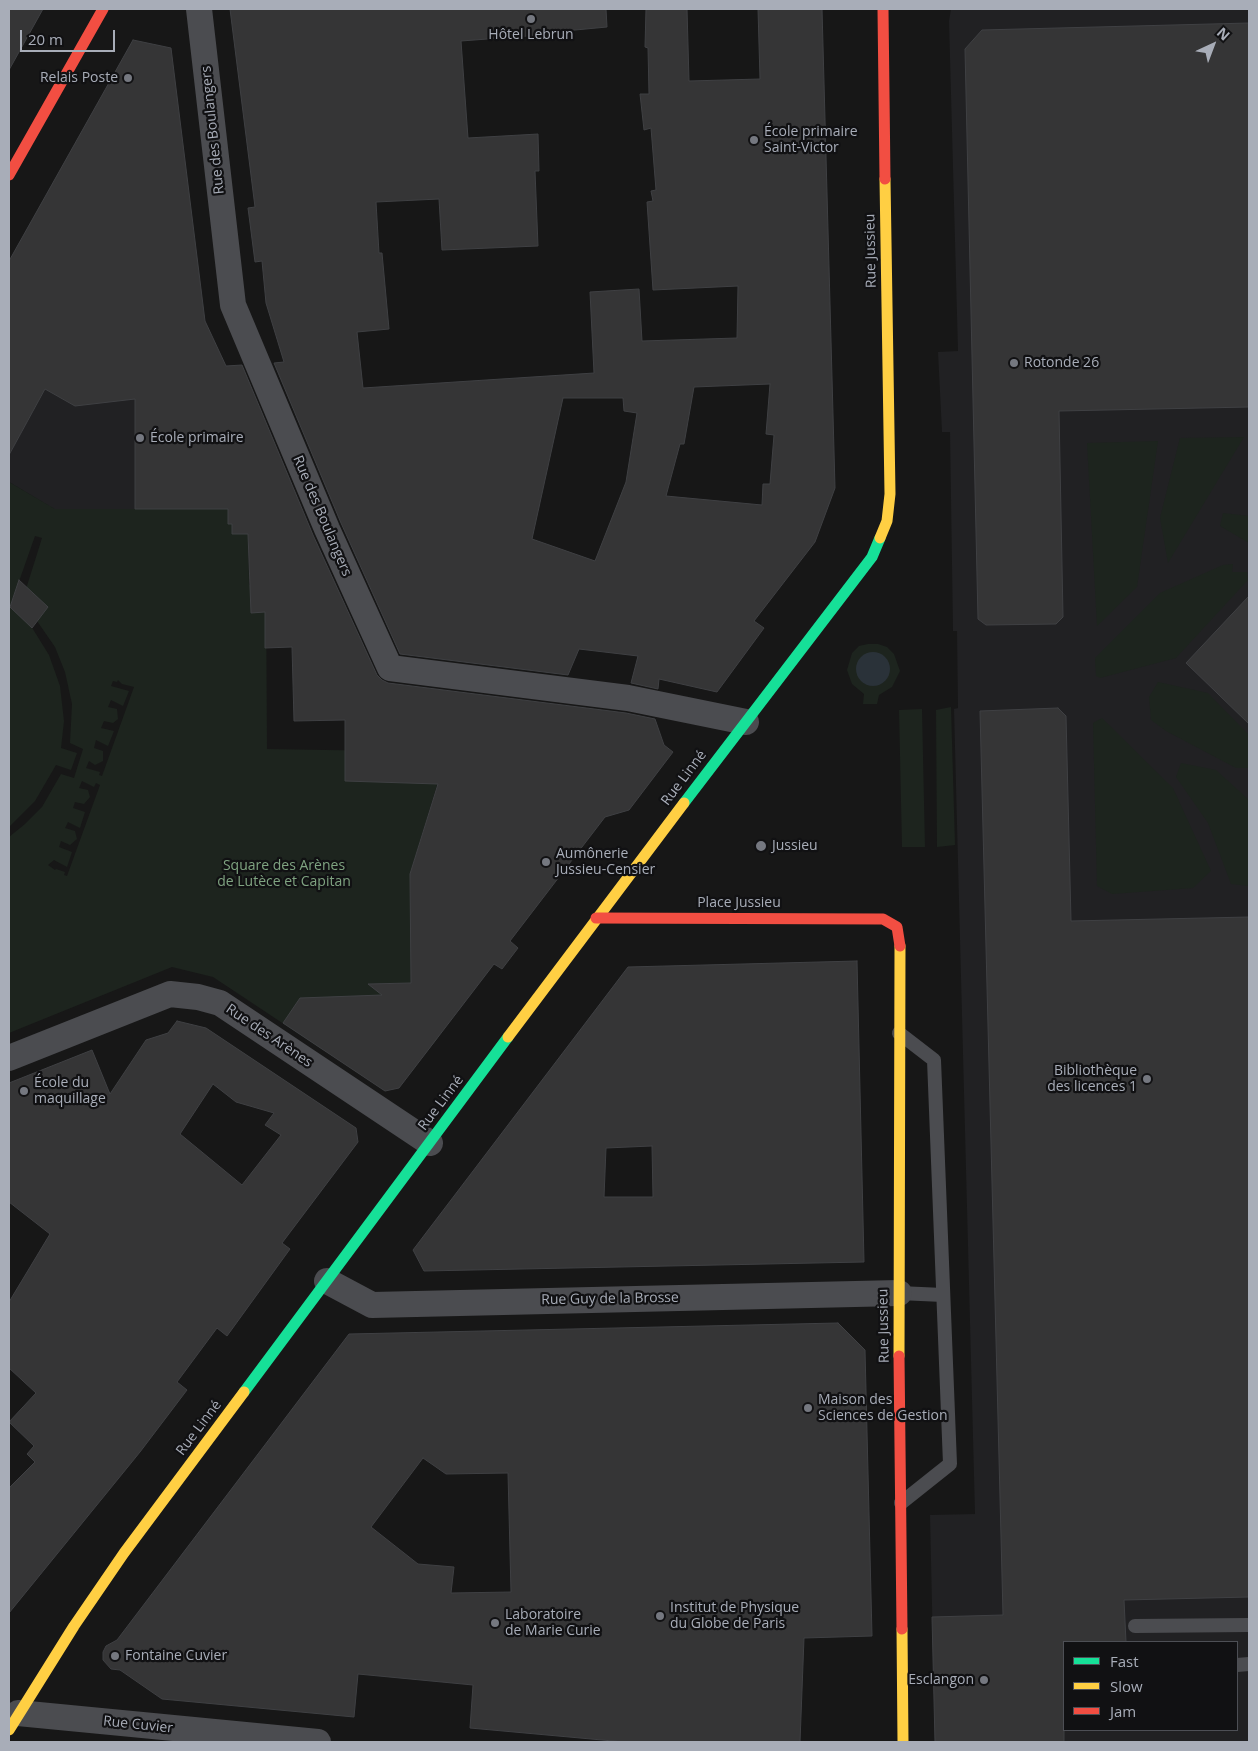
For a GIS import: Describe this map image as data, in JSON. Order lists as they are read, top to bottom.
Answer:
{
  "streets": {
    "street": [
      "Rue des Boulangers",
      "Rue Jussieu",
      "Rue Linné",
      "Place Jussieu",
      "Rue des Arènes",
      "Rue Guy de la Brosse",
      "Rue Cuvier"
    ]
  },
  "crossings": [
    ["Rue des Boulangers", "Rue Linné"],
    ["Rue Jussieu", "Rue Linné"],
    ["Rue Jussieu", "Place Jussieu"],
    ["Rue Jussieu", "Rue Guy de la Brosse"],
    ["Rue Linné", "Place Jussieu"],
    ["Rue Linné", "Rue des Arènes"],
    ["Rue Linné", "Rue Guy de la Brosse"],
    ["Rue Linné", "Rue Cuvier"]
  ],
  "parks": ["Square des Arènes de Lutèce et Capitan"],
  "places": [
    "Hôtel Lebrun",
    "Relais Poste",
    "École primaire Saint-Victor",
    "Rotonde 26",
    "École primaire",
    "Jussieu",
    "Aumônerie Jussieu-Censier",
    "Bibliothèque des licences 1",
    "École du maquillage",
    "Maison des Sciences de Gestion",
    "Institut de Physique du Globe de Paris",
    "Laboratoire de Marie Curie",
    "Fontaine Cuvier",
    "Esclangon"
  ],
  "legend": ["Fast", "Slow", "Jam"],
  "scale_bar": "20 m",
  "north": "top right"
}
